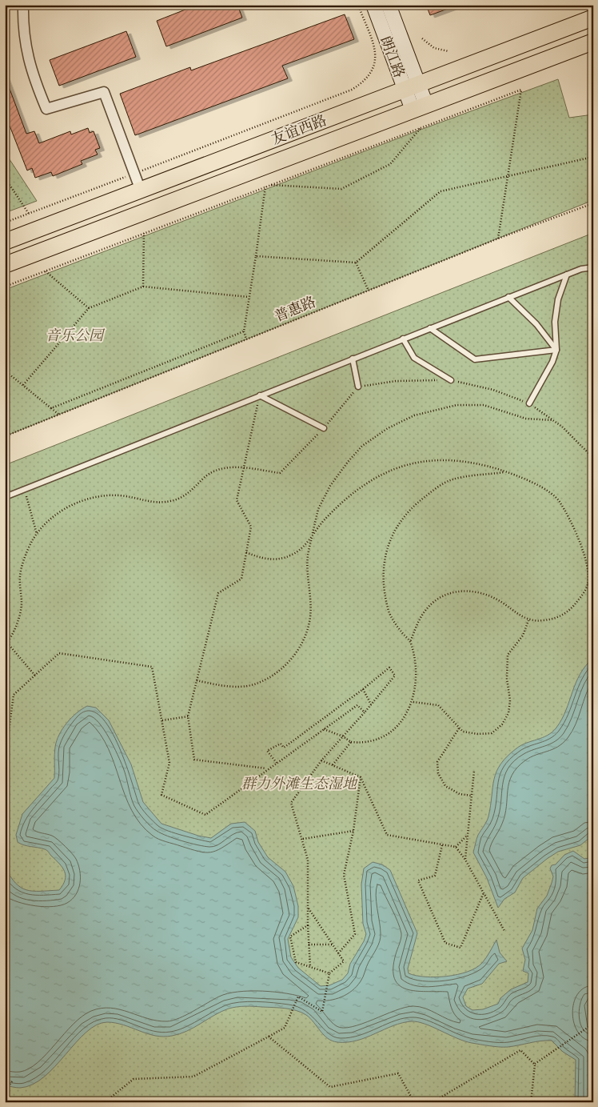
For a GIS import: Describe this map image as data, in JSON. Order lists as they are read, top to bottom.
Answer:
{
  "streets": {
    "main road": ["朗江路", "友谊西路"],
    "path": ["普惠路"]
  },
  "crossings": [
    ["朗江路", "友谊西路"]
  ],
  "parks": ["音乐公园", "群力外滩生态湿地"]
}
